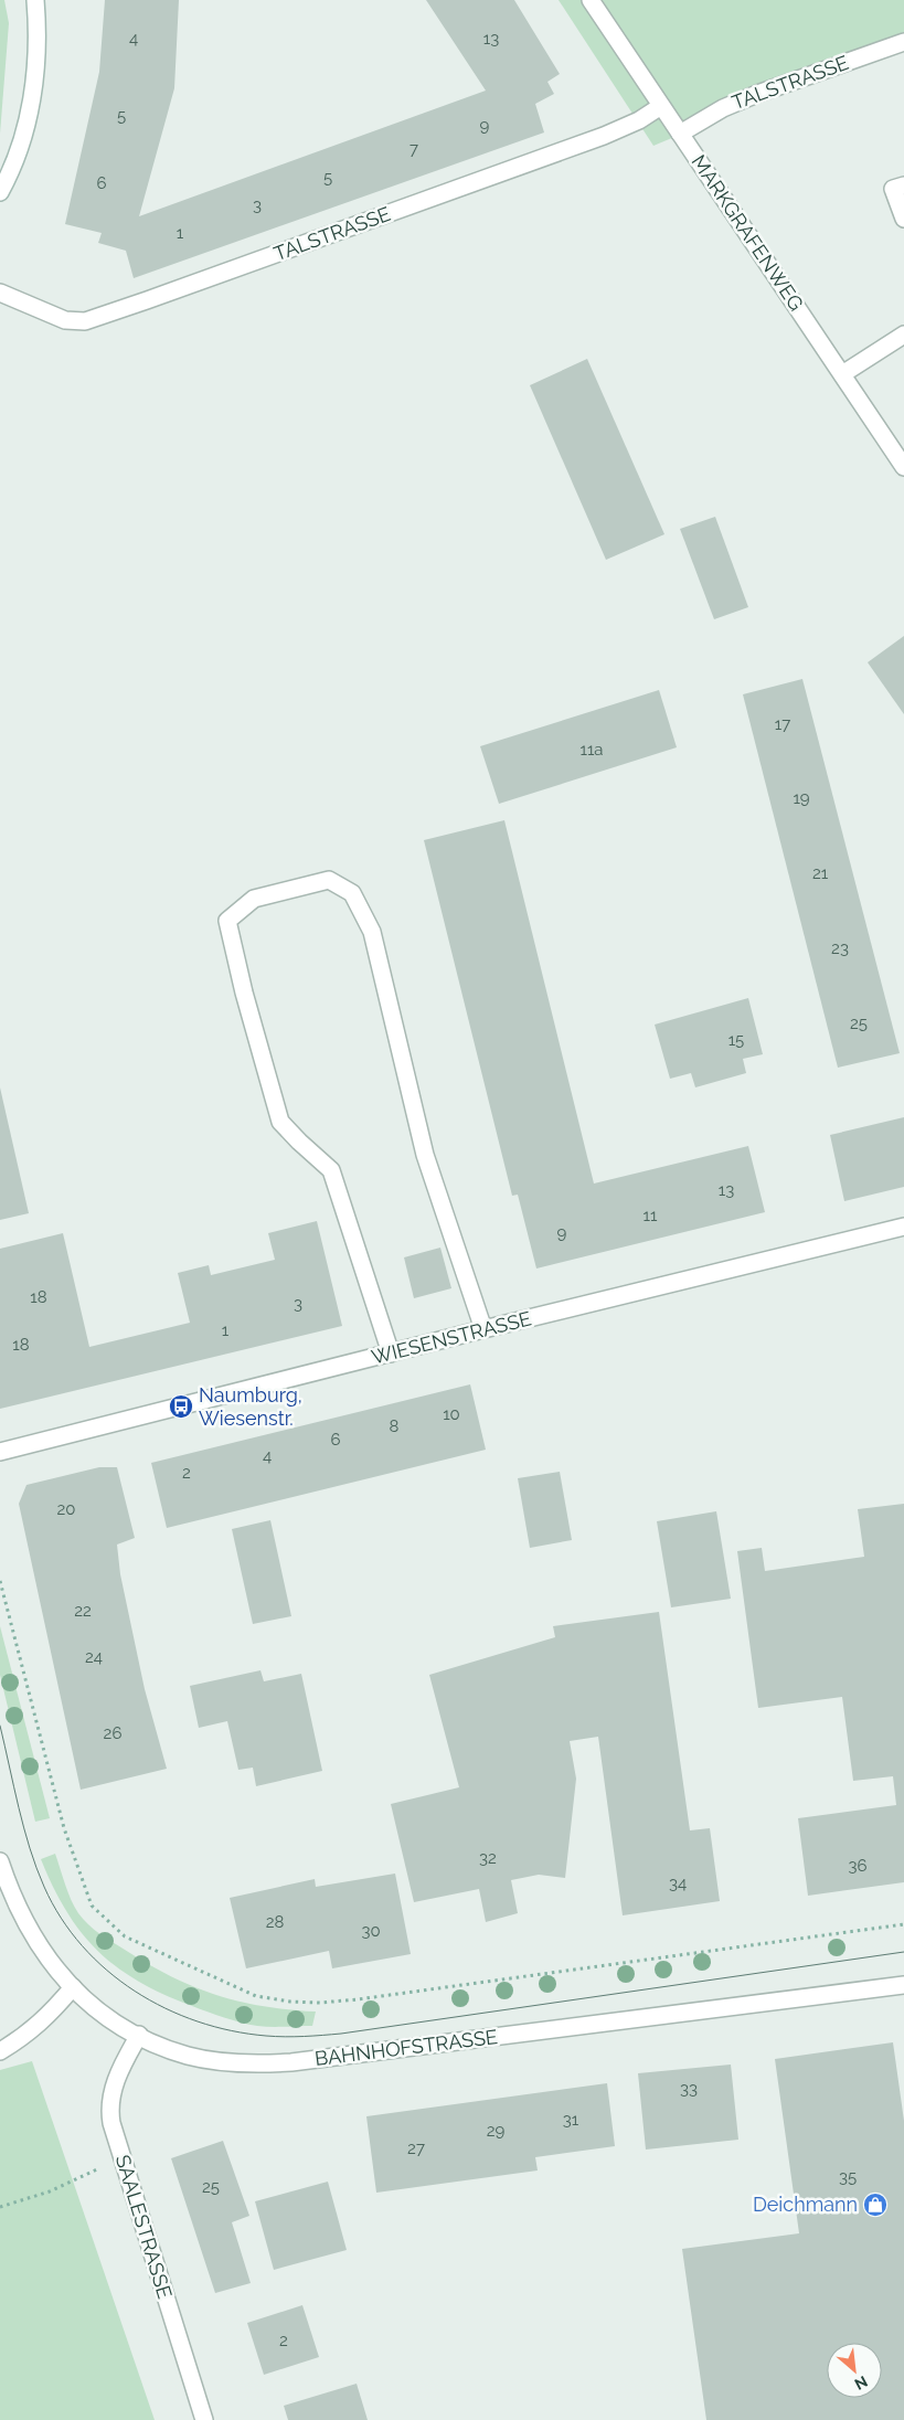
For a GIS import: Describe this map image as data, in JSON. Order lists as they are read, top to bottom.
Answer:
{
  "streets": {
    "street": [
      "TALSTRASSE",
      "MARKGRAFENWEG",
      "WIESENSTRASSE",
      "BAHNHOFSTRASSE",
      "SAALESTRASSE"
    ]
  },
  "crossings": [
    ["TALSTRASSE", "MARKGRAFENWEG"],
    ["BAHNHOFSTRASSE", "SAALESTRASSE"]
  ],
  "places": {
    "bus stop": ["Naumburg, Wiesenstr."],
    "shop": ["Deichmann"]
  },
  "house_numbers": [
    "4",
    "13",
    "5",
    "9",
    "7",
    "5",
    "6",
    "3",
    "1",
    "17",
    "11a",
    "19",
    "21",
    "23",
    "25",
    "15",
    "13",
    "11",
    "9",
    "18",
    "3",
    "1",
    "18",
    "10",
    "8",
    "6",
    "4",
    "2",
    "20",
    "22",
    "24",
    "26",
    "32",
    "36",
    "34",
    "28",
    "30",
    "33",
    "31",
    "29",
    "27",
    "35",
    "25",
    "2"
  ],
  "north": "bottom right"
}
